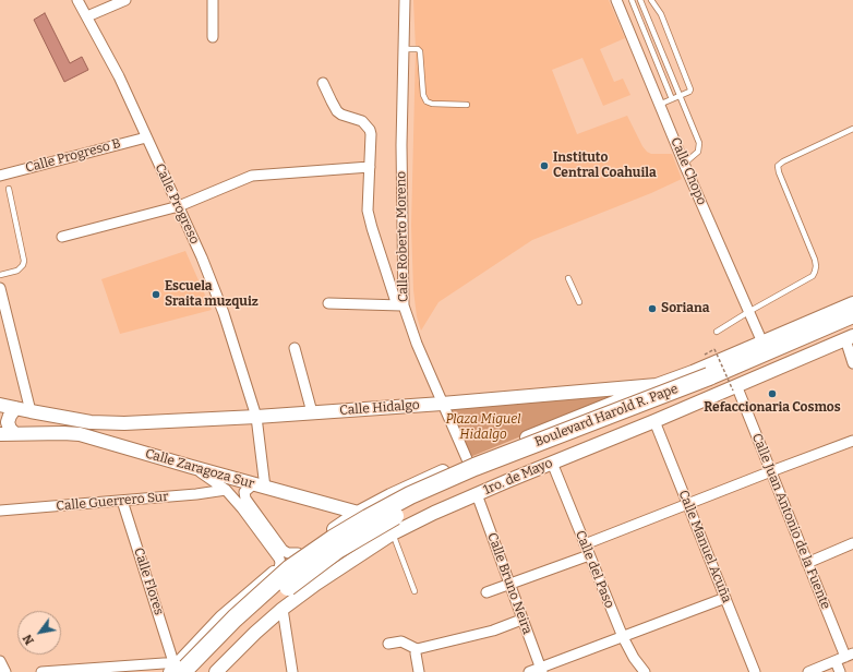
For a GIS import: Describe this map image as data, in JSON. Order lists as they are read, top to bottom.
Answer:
{
  "streets": {
    "highway": ["Boulevard Harold R. Pape"],
    "main road": ["Calle Hidalgo", "Calle Zaragoza Sur", "1ro. de Mayo"],
    "street": [
      "Calle Progreso B",
      "Calle Chopo",
      "Calle Progreso",
      "Calle Roberto Moreno",
      "Calle Guerrero Sur",
      "Calle Juan Antonio de la Fuente",
      "Calle Manuel Acuña",
      "Calle del Paso",
      "Calle Flores",
      "Calle Bruno Neira"
    ]
  },
  "crossings": [
    ["Calle Progreso B", "Calle Progreso"],
    ["Calle Progreso", "Calle Hidalgo"],
    ["Calle Progreso", "Calle Zaragoza Sur"],
    ["Calle Roberto Moreno", "Calle Hidalgo"],
    ["Calle Hidalgo", "Calle Zaragoza Sur"],
    ["Boulevard Harold R. Pape", "1ro. de Mayo"],
    ["Boulevard Harold R. Pape", "Calle Flores"],
    ["Calle Zaragoza Sur", "1ro. de Mayo"],
    ["1ro. de Mayo", "Calle Juan Antonio de la Fuente"],
    ["1ro. de Mayo", "Calle Manuel Acuña"],
    ["1ro. de Mayo", "Calle del Paso"],
    ["1ro. de Mayo", "Calle Bruno Neira"],
    ["Calle Guerrero Sur", "Calle Flores"]
  ],
  "parks": ["Plaza Miguel Hidalgo"],
  "places": [
    "Instituto Central Coahuila",
    "Escuela Sraita muzquiz",
    "Soriana",
    "Refaccionaria Cosmos"
  ],
  "north": "bottom left"
}
